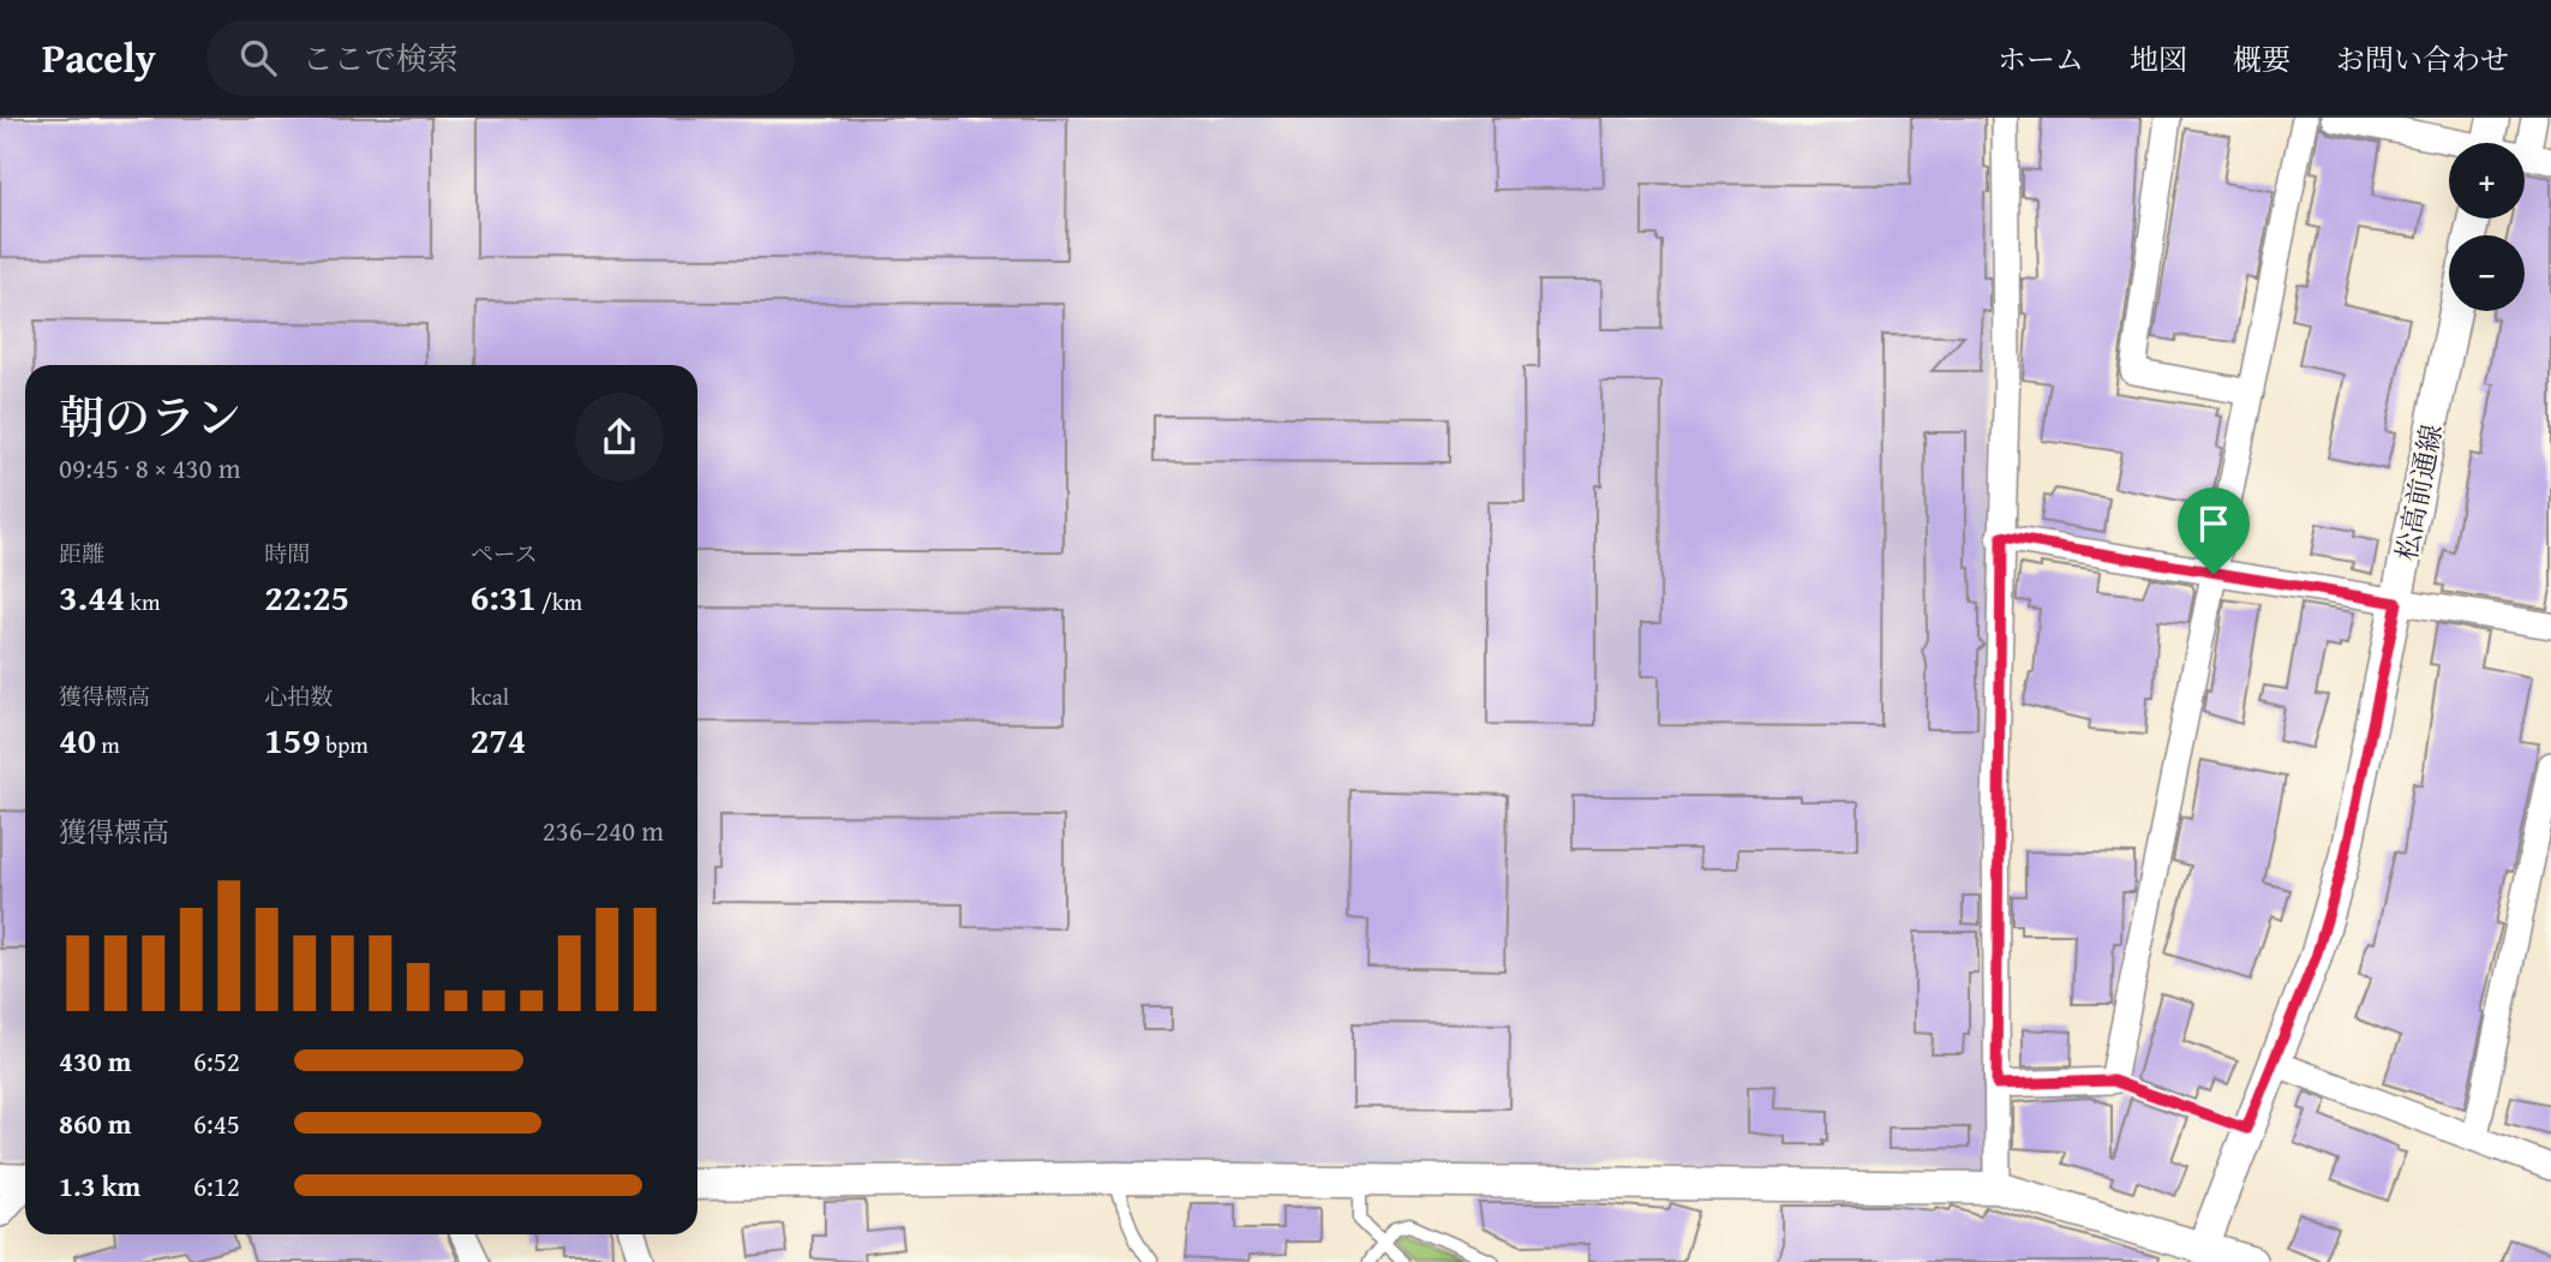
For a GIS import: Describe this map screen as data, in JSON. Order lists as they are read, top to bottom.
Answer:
{
  "streets": {
    "street": ["松高前通線"]
  },
  "page": {
    "header": "Pacely",
    "search": "ここで検索",
    "nav": [
      "ホーム",
      "地図",
      "概要",
      "お問い合わせ"
    ],
    "map_buttons": ["+", "−"],
    "heading": ["朝のラン", "09:45 · 8 × 430 m"],
    "stats": [
      ["距離", "3.44 km"],
      ["時間", "22:25"],
      ["ペース", "6:31 /km"],
      ["獲得標高", "40 m"],
      ["心拍数", "159 bpm"],
      ["kcal", "274"]
    ],
    "chart": ["獲得標高", "236–240 m"],
    "list": [
      {
        "name": "430 m",
        "note": "6:52"
      },
      {
        "name": "860 m",
        "note": "6:45"
      },
      {
        "name": "1.3 km",
        "note": "6:12"
      }
    ]
  }
}
